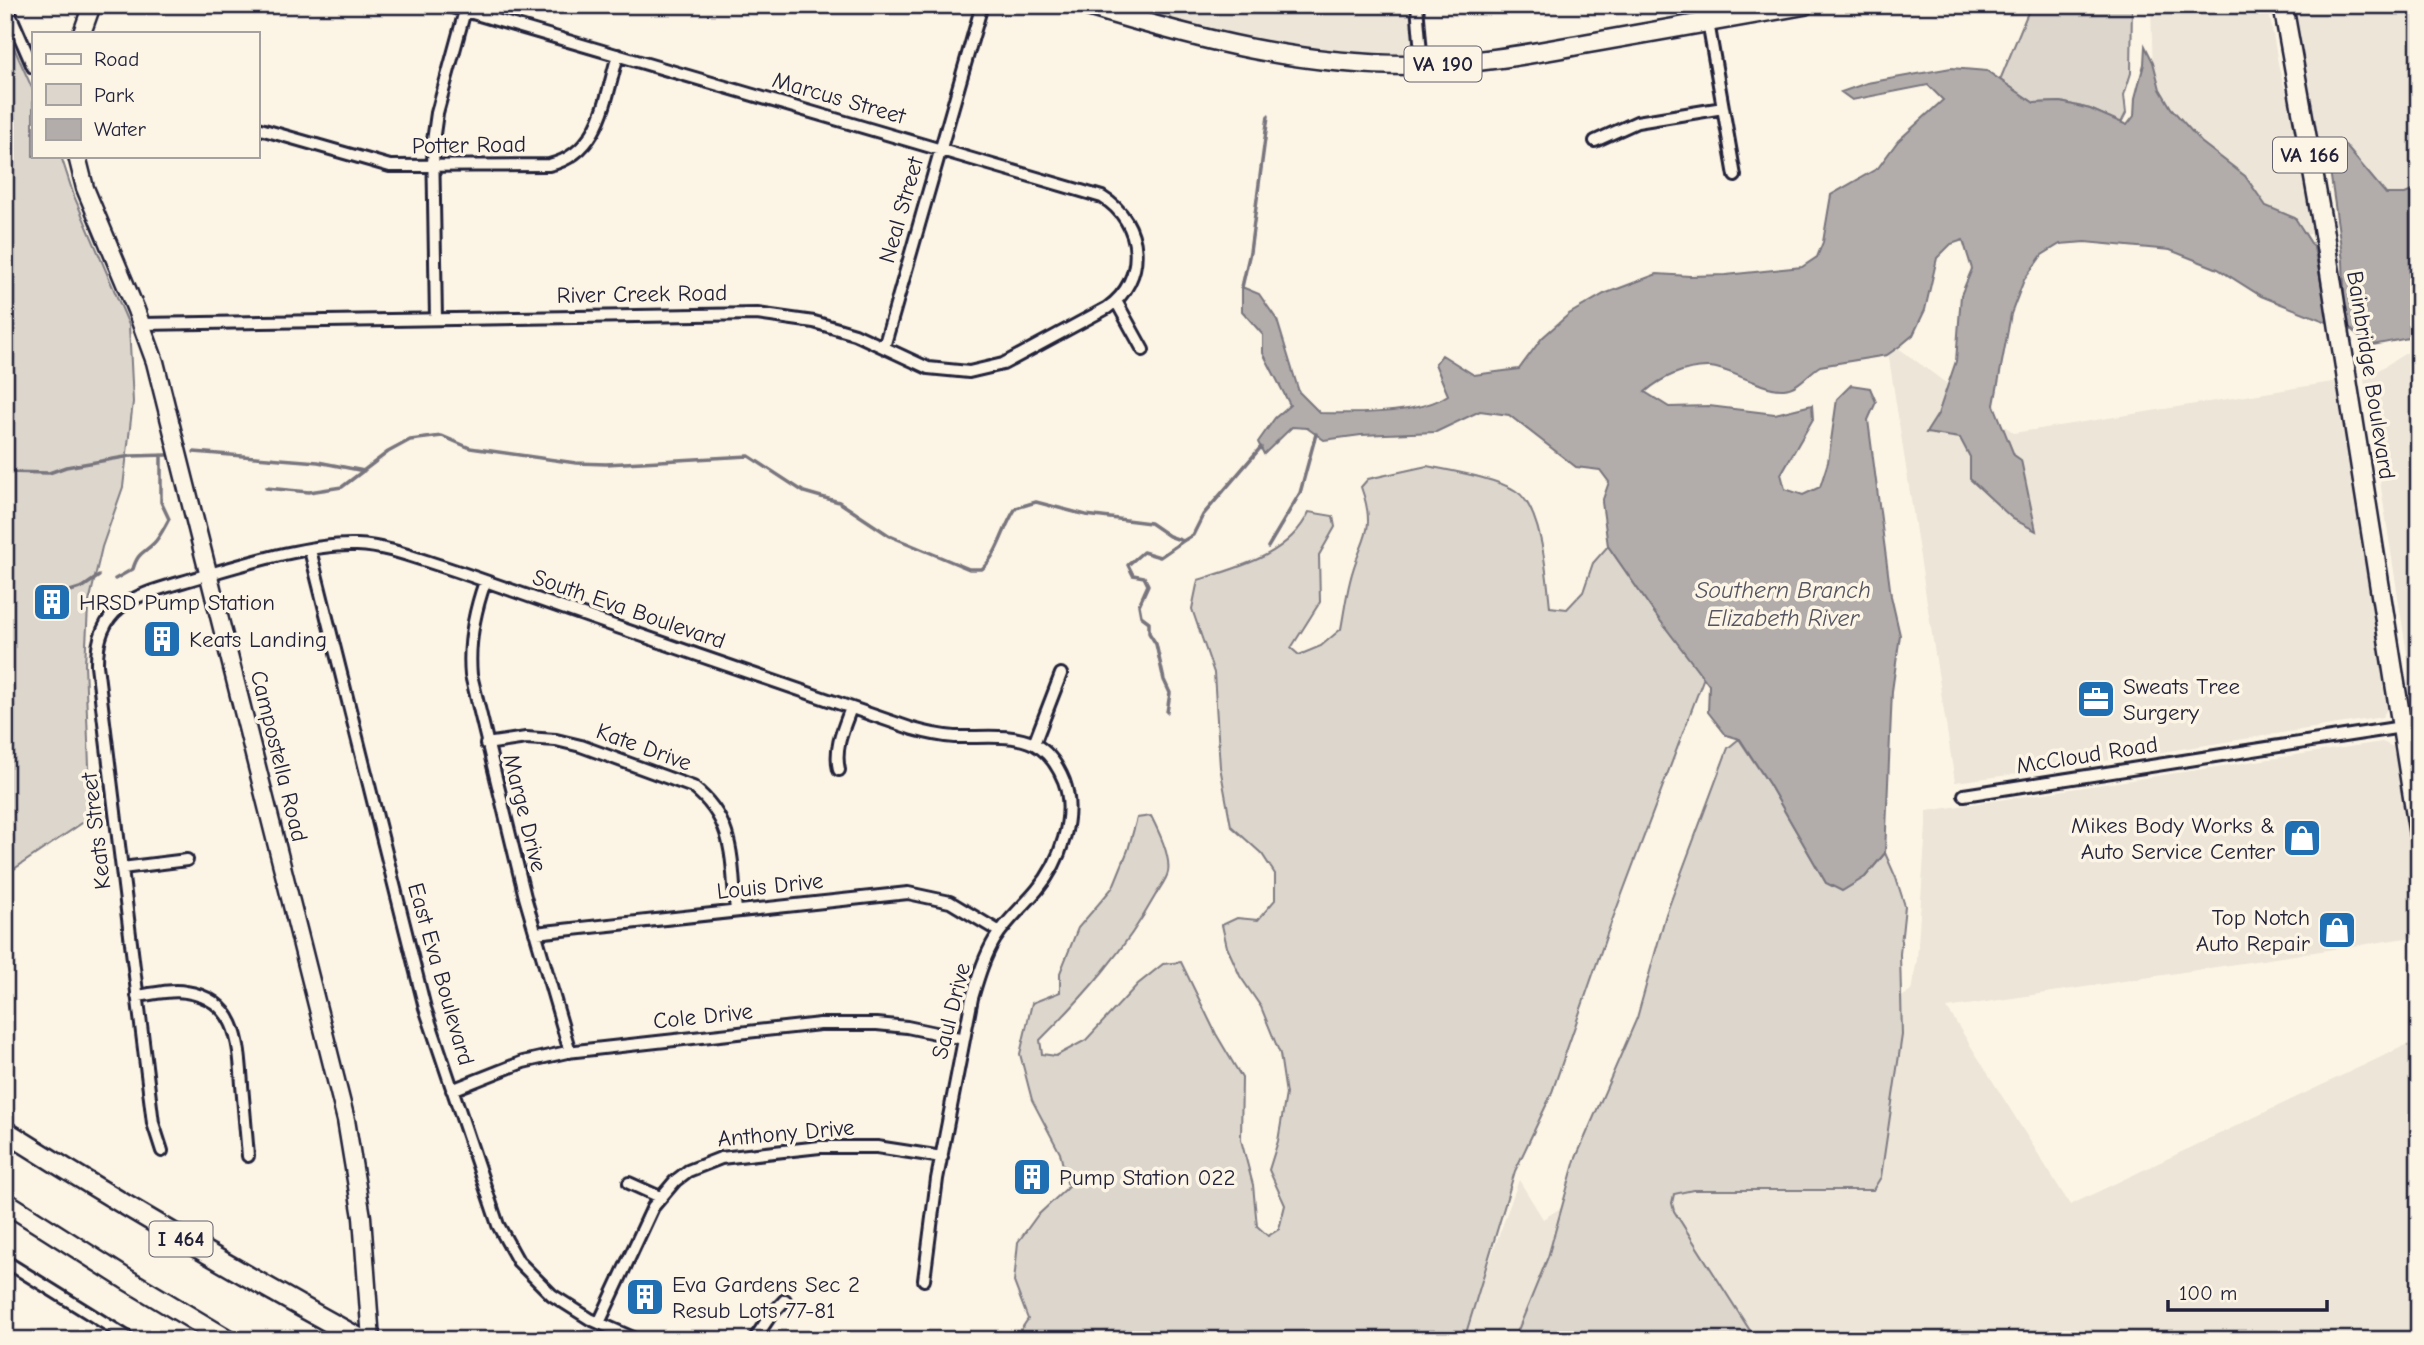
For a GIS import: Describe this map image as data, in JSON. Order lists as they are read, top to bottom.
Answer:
{
  "streets": {
    "highway": ["I 464"],
    "main road": [
      "VA 190",
      "VA 166",
      "Bainbridge Boulevard",
      "Campostella Road"
    ],
    "street": [
      "Marcus Street",
      "Potter Road",
      "Neal Street",
      "River Creek Road",
      "South Eva Boulevard",
      "Kate Drive",
      "McCloud Road",
      "Marge Drive",
      "Keats Street",
      "Louis Drive",
      "East Eva Boulevard",
      "Saul Drive",
      "Cole Drive",
      "Anthony Drive"
    ]
  },
  "crossings": [
    ["Marcus Street", "Potter Road"],
    ["Marcus Street", "Neal Street"],
    ["Marcus Street", "River Creek Road"],
    ["Neal Street", "River Creek Road"],
    ["River Creek Road", "Campostella Road"],
    ["Bainbridge Boulevard", "McCloud Road"],
    ["South Eva Boulevard", "Campostella Road"],
    ["South Eva Boulevard", "Marge Drive"],
    ["South Eva Boulevard", "Keats Street"],
    ["South Eva Boulevard", "East Eva Boulevard"],
    ["South Eva Boulevard", "Saul Drive"],
    ["Kate Drive", "Marge Drive"],
    ["Kate Drive", "Louis Drive"],
    ["Campostella Road", "Keats Street"],
    ["Campostella Road", "I 464"],
    ["Marge Drive", "Louis Drive"],
    ["Marge Drive", "Cole Drive"],
    ["Louis Drive", "Saul Drive"],
    ["East Eva Boulevard", "Cole Drive"],
    ["East Eva Boulevard", "Anthony Drive"],
    ["Saul Drive", "Cole Drive"],
    ["Saul Drive", "Anthony Drive"]
  ],
  "water": ["Southern Branch Elizabeth River"],
  "places": {
    "building": [
      "HRSD Pump Station",
      "Keats Landing",
      "Pump Station 022",
      "Eva Gardens Sec 2 Resub Lots 77-81"
    ],
    "office": ["Sweats Tree Surgery"],
    "shop": ["Mikes Body Works & Auto Service Center", "Top Notch Auto Repair"]
  },
  "legend": ["Road", "Park", "Water"],
  "scale_bar": "100 m"
}
